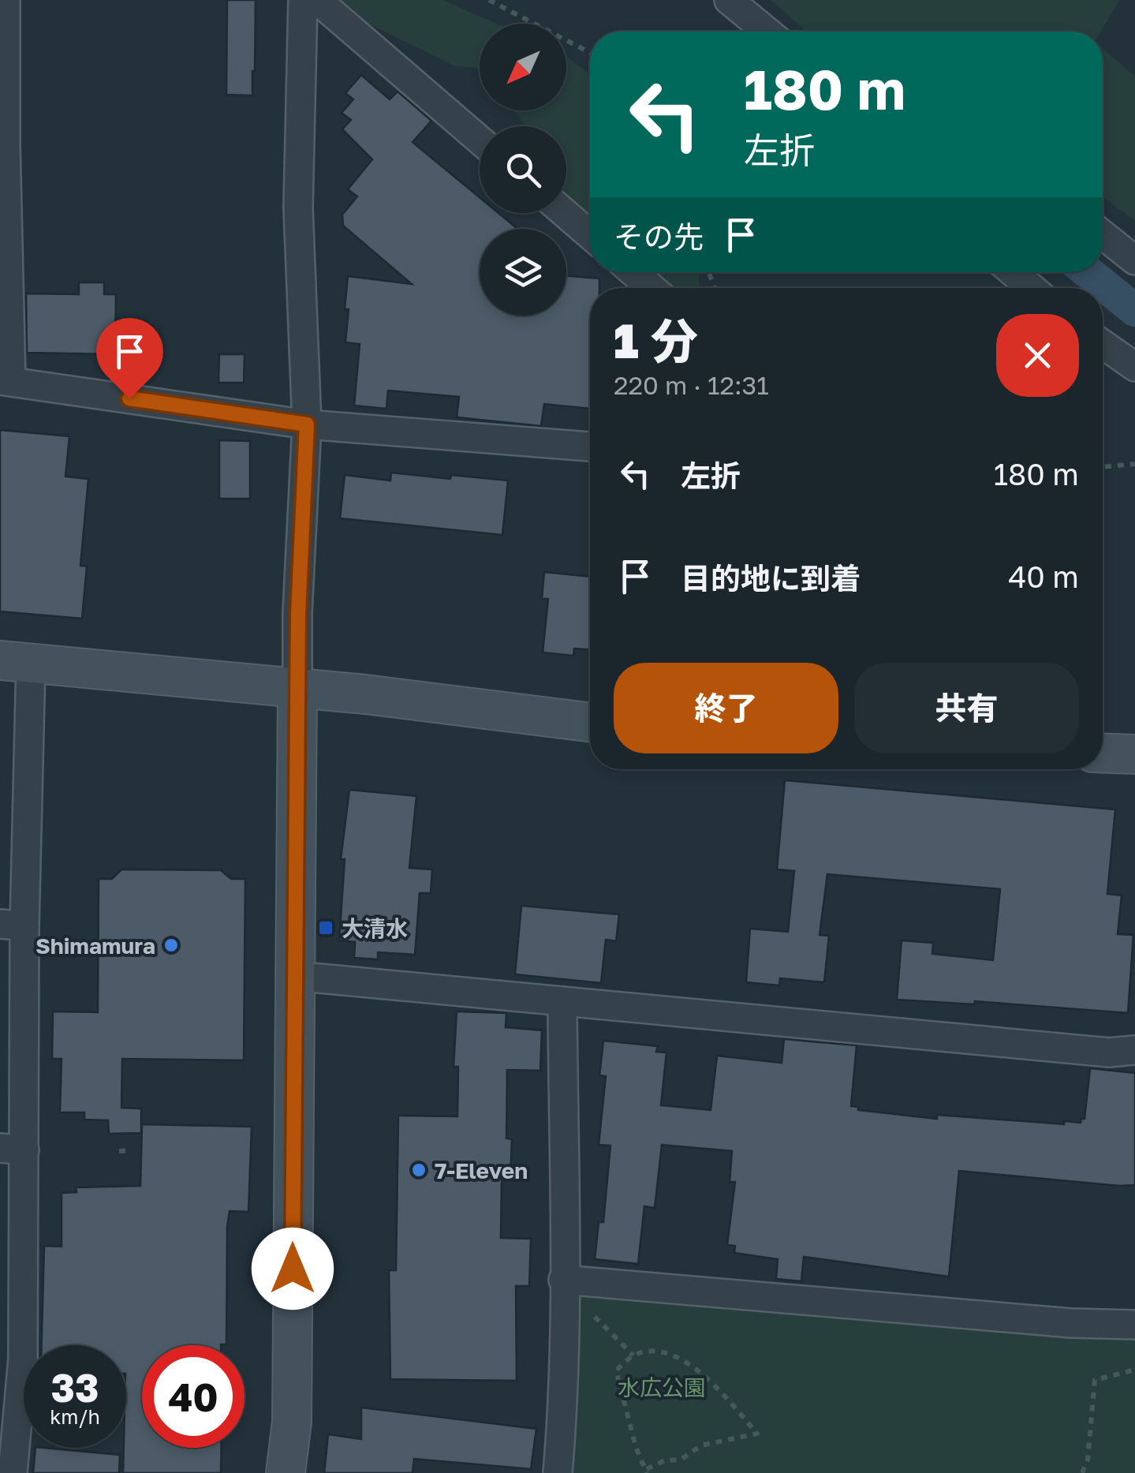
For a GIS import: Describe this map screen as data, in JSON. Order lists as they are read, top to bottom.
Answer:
{
  "parks": ["水広公園"],
  "places": {
    "transit": ["大清水"],
    "other": ["Shimamura", "7-Eleven"]
  },
  "north": "bottom left",
  "page": {
    "turn": ["180 m", "左折"],
    "then": "その先",
    "heading": ["1 分", "220 m · 12:31"],
    "list": [
      {
        "name": "左折",
        "value": "180 m"
      },
      {
        "name": "目的地に到着",
        "value": "40 m"
      }
    ],
    "buttons": ["終了", "共有"],
    "speed": "33 km/h",
    "limit": "40"
  }
}
